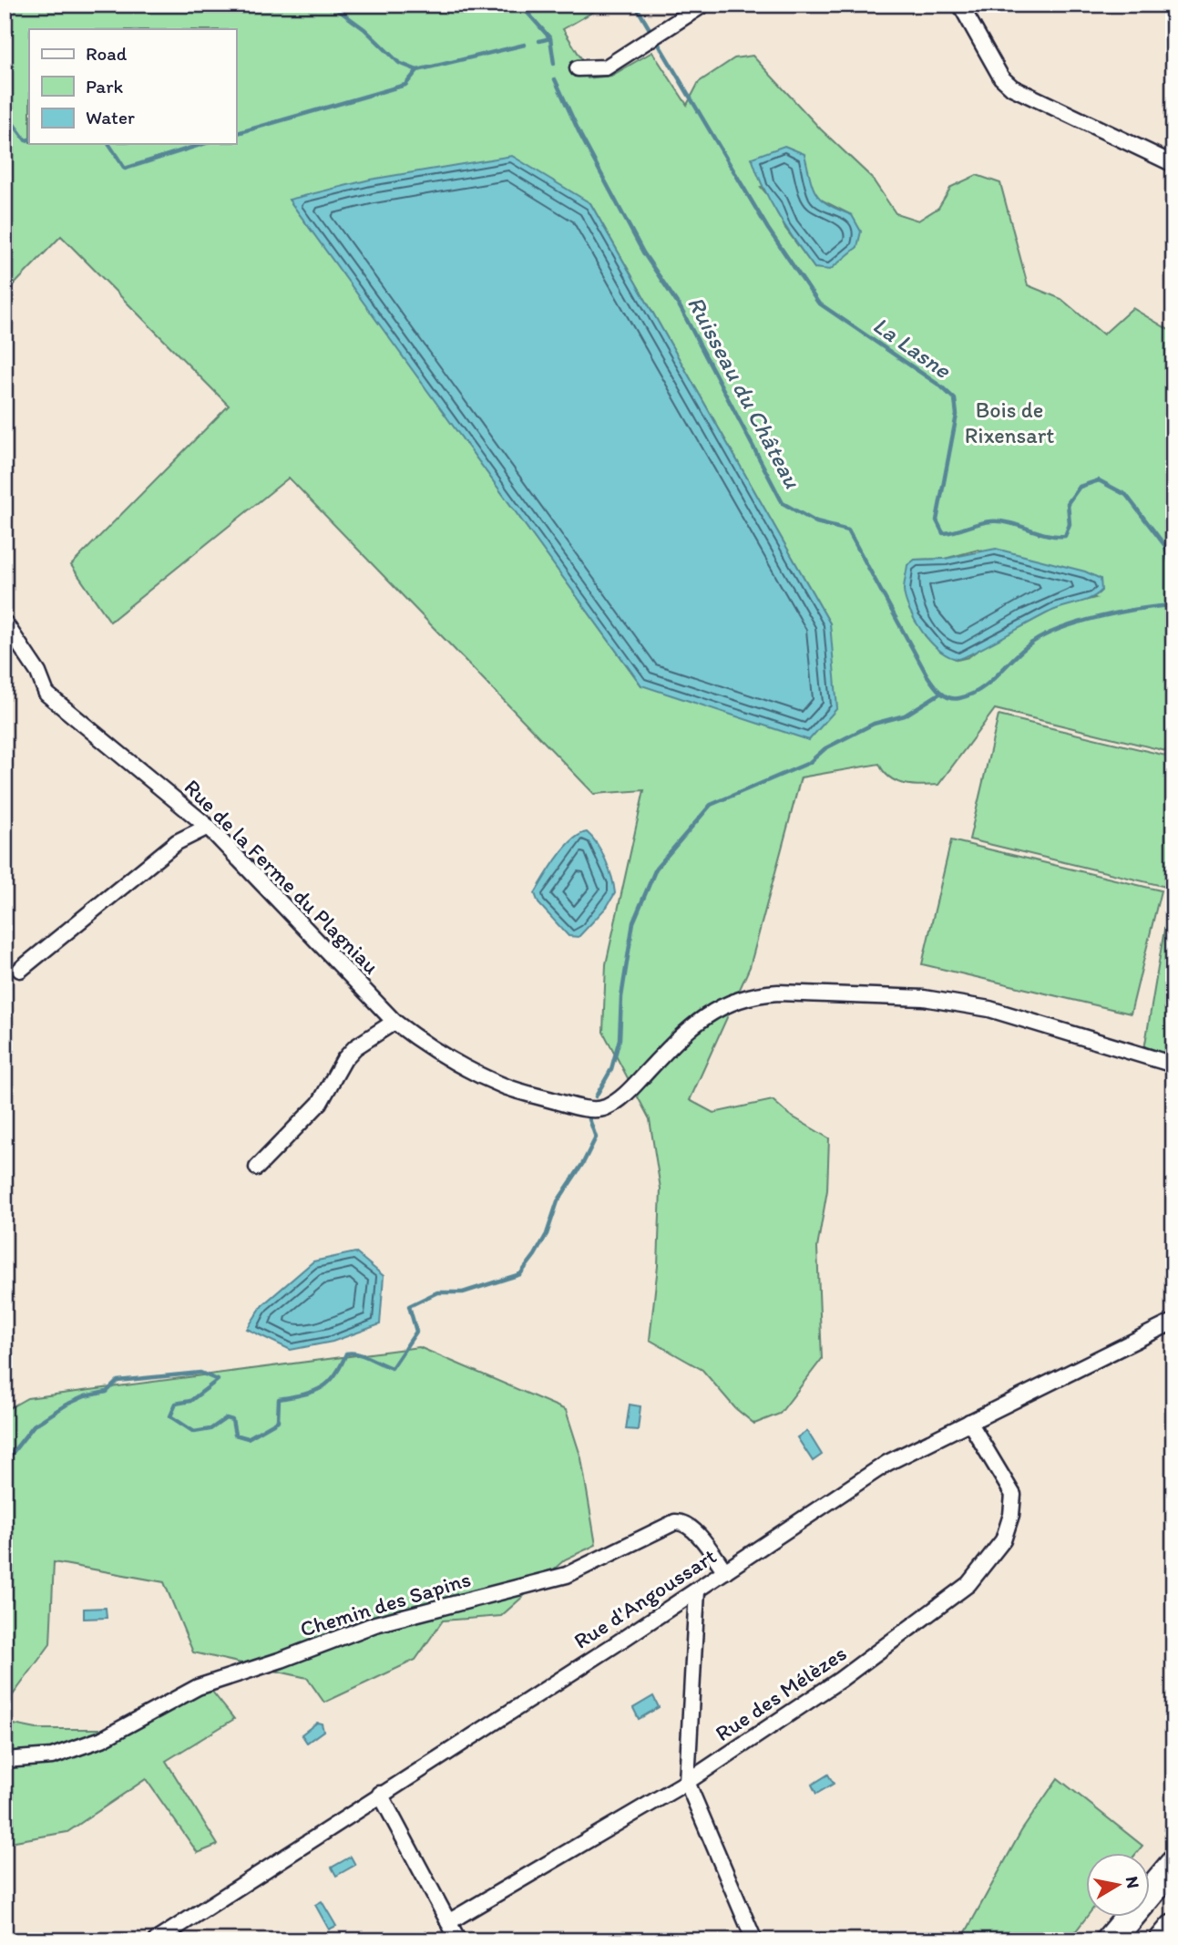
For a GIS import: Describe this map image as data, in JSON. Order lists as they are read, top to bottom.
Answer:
{
  "streets": {
    "street": [
      "Rue de la Ferme du Plagniau",
      "Rue d'Angoussart",
      "Chemin des Sapins",
      "Rue des Mélèzes"
    ]
  },
  "crossings": [
    ["Rue d'Angoussart", "Chemin des Sapins"],
    ["Rue d'Angoussart", "Rue des Mélèzes"]
  ],
  "water": ["La Lasne", "Ruisseau du Château"],
  "parks": ["Bois de Rixensart"],
  "legend": ["Road", "Park", "Water"],
  "north": "right"
}
